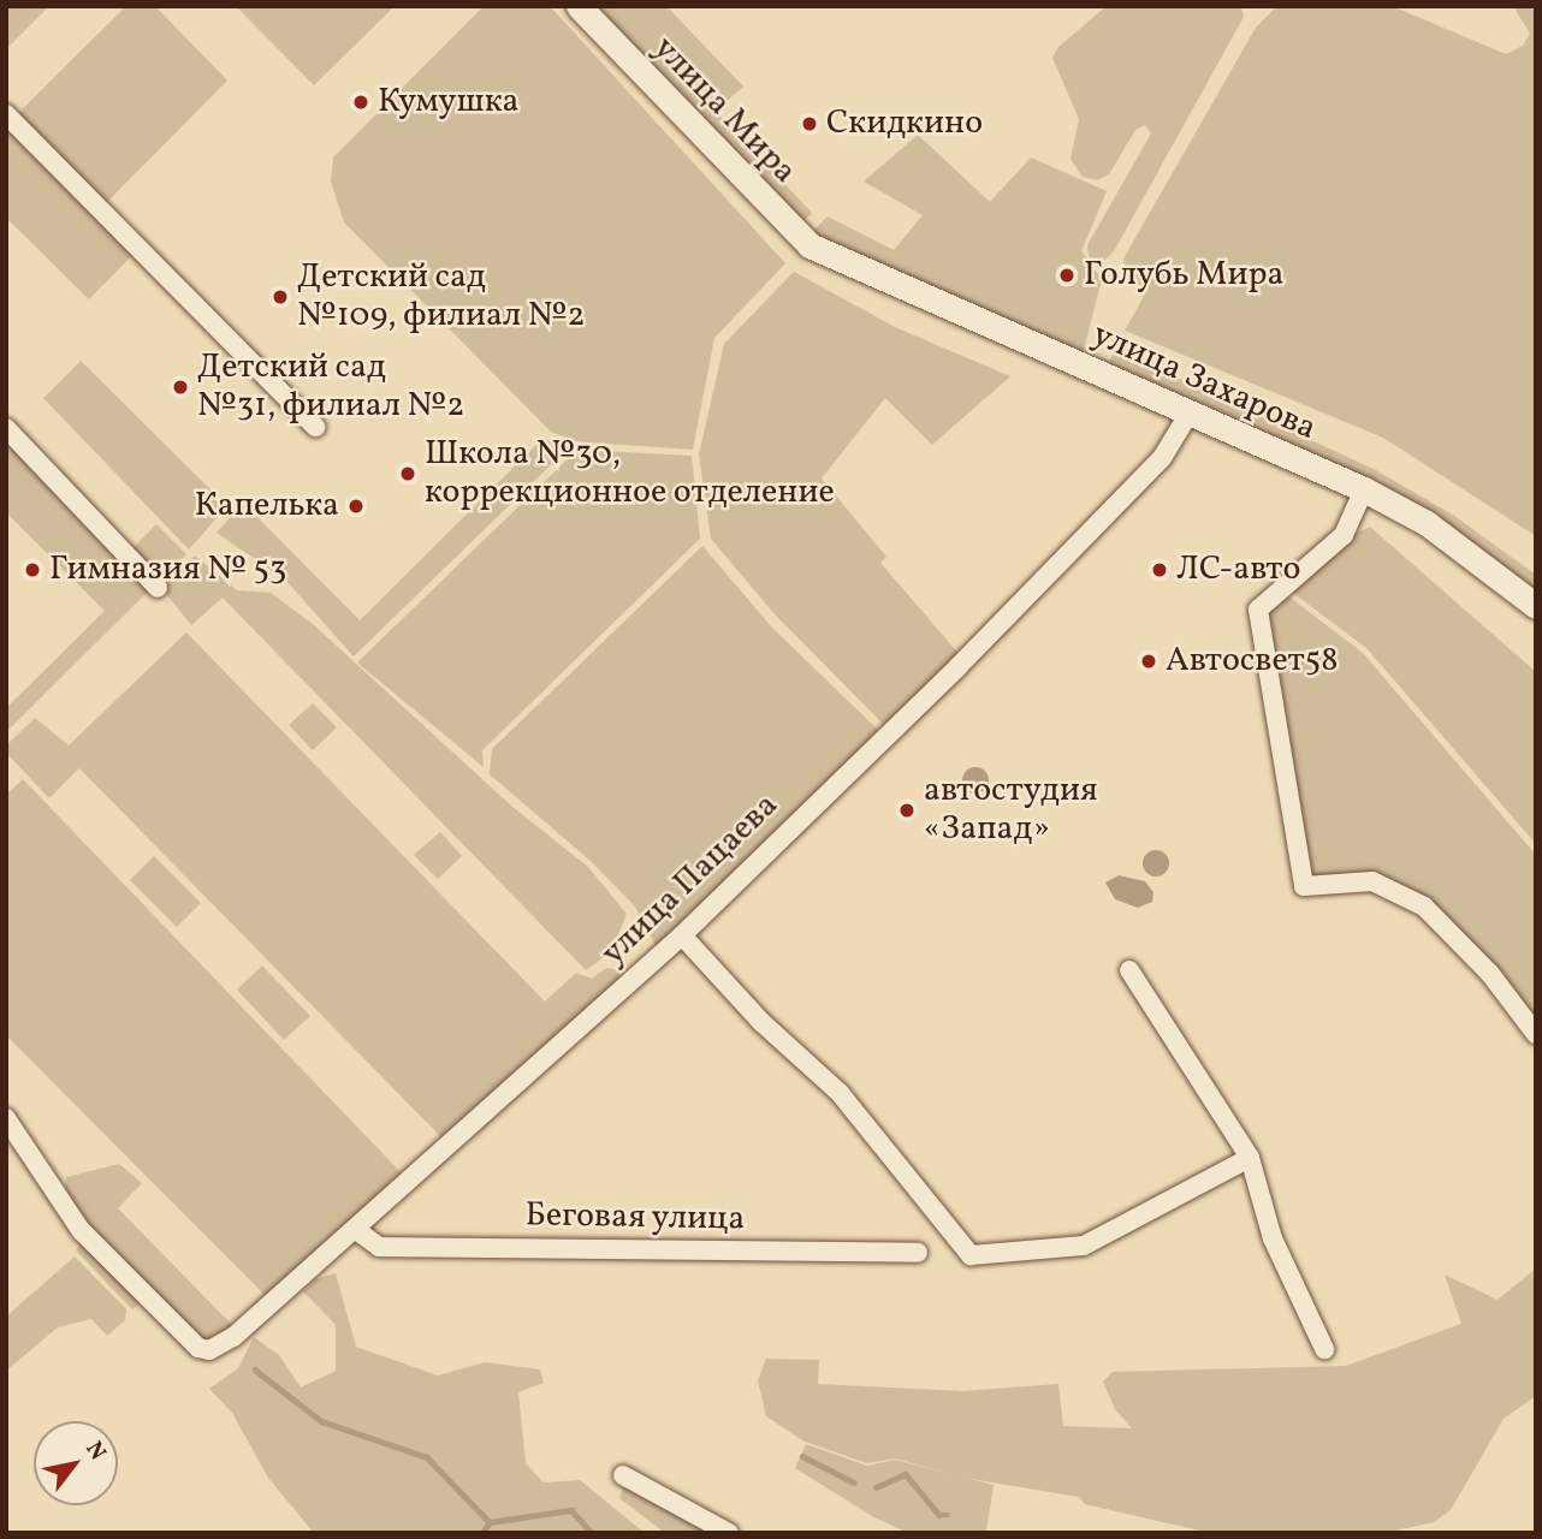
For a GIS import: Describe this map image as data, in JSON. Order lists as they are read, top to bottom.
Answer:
{
  "streets": {
    "main road": ["улица Мира", "улица Захарова"],
    "street": ["улица Пацаева", "Беговая улица"]
  },
  "crossings": [
    ["улица Мира", "улица Захарова"],
    ["улица Захарова", "улица Пацаева"],
    ["улица Пацаева", "Беговая улица"]
  ],
  "places": [
    "Кумушка",
    "Скидкино",
    "Голубь Мира",
    "Детский сад №109, филиал №2",
    "Детский сад №31, филиал №2",
    "Школа №30, коррекционное отделение",
    "Капелька",
    "Гимназия № 53",
    "ЛС-авто",
    "Автосвет58",
    "автостудия «Запад»"
  ],
  "north": "top right"
}
